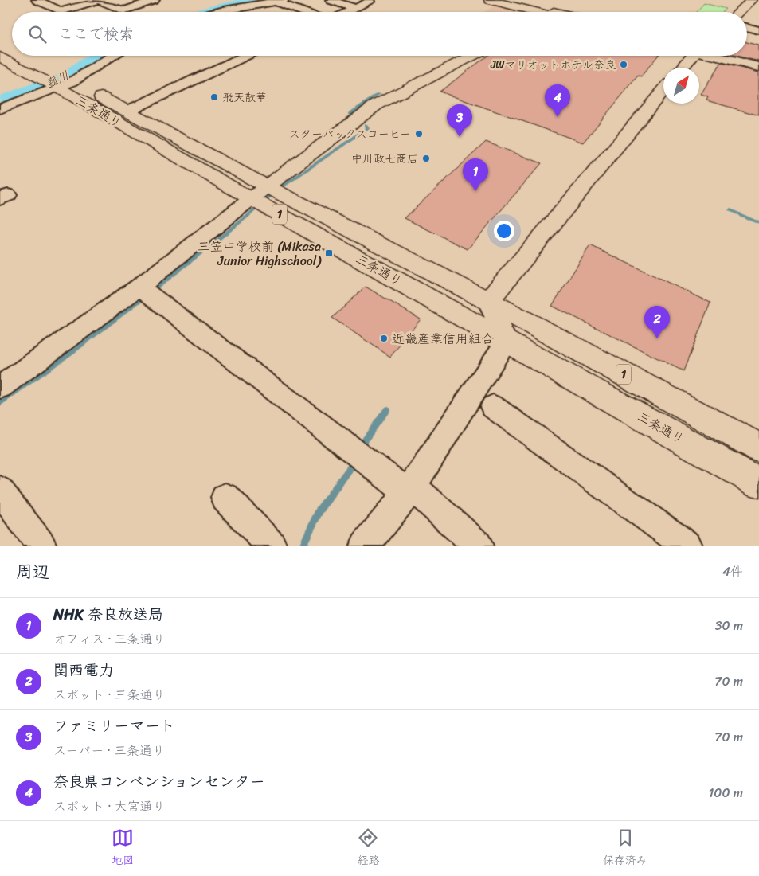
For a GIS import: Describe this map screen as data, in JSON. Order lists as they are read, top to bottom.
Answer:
{
  "streets": {
    "main road": ["三条通り", "1"]
  },
  "water": ["菰川"],
  "places": {
    "other": [
      "JWマリオットホテル奈良",
      "飛天散華",
      "スターバックスコーヒー",
      "中川政七商店",
      "近畿産業信用組合"
    ],
    "transit": ["三笠中学校前 (Mikasa Junior Highschool)"]
  },
  "north": "top right",
  "page": {
    "search": "ここで検索",
    "pins": [
      "4",
      "3",
      "1",
      "2"
    ],
    "heading": ["周辺", "4件"],
    "list": [
      {
        "mark": "1",
        "name": "NHK 奈良放送局",
        "note": "オフィス · 三条通り",
        "value": "30 m"
      },
      {
        "mark": "2",
        "name": "関西電力",
        "note": "スポット · 三条通り",
        "value": "70 m"
      },
      {
        "mark": "3",
        "name": "ファミリーマート",
        "note": "スーパー · 三条通り",
        "value": "70 m"
      },
      {
        "mark": "4",
        "name": "奈良県コンベンションセンター",
        "note": "スポット · 大宮通り",
        "value": "100 m"
      }
    ],
    "nav": ["地図", "経路", "保存済み"]
  }
}
